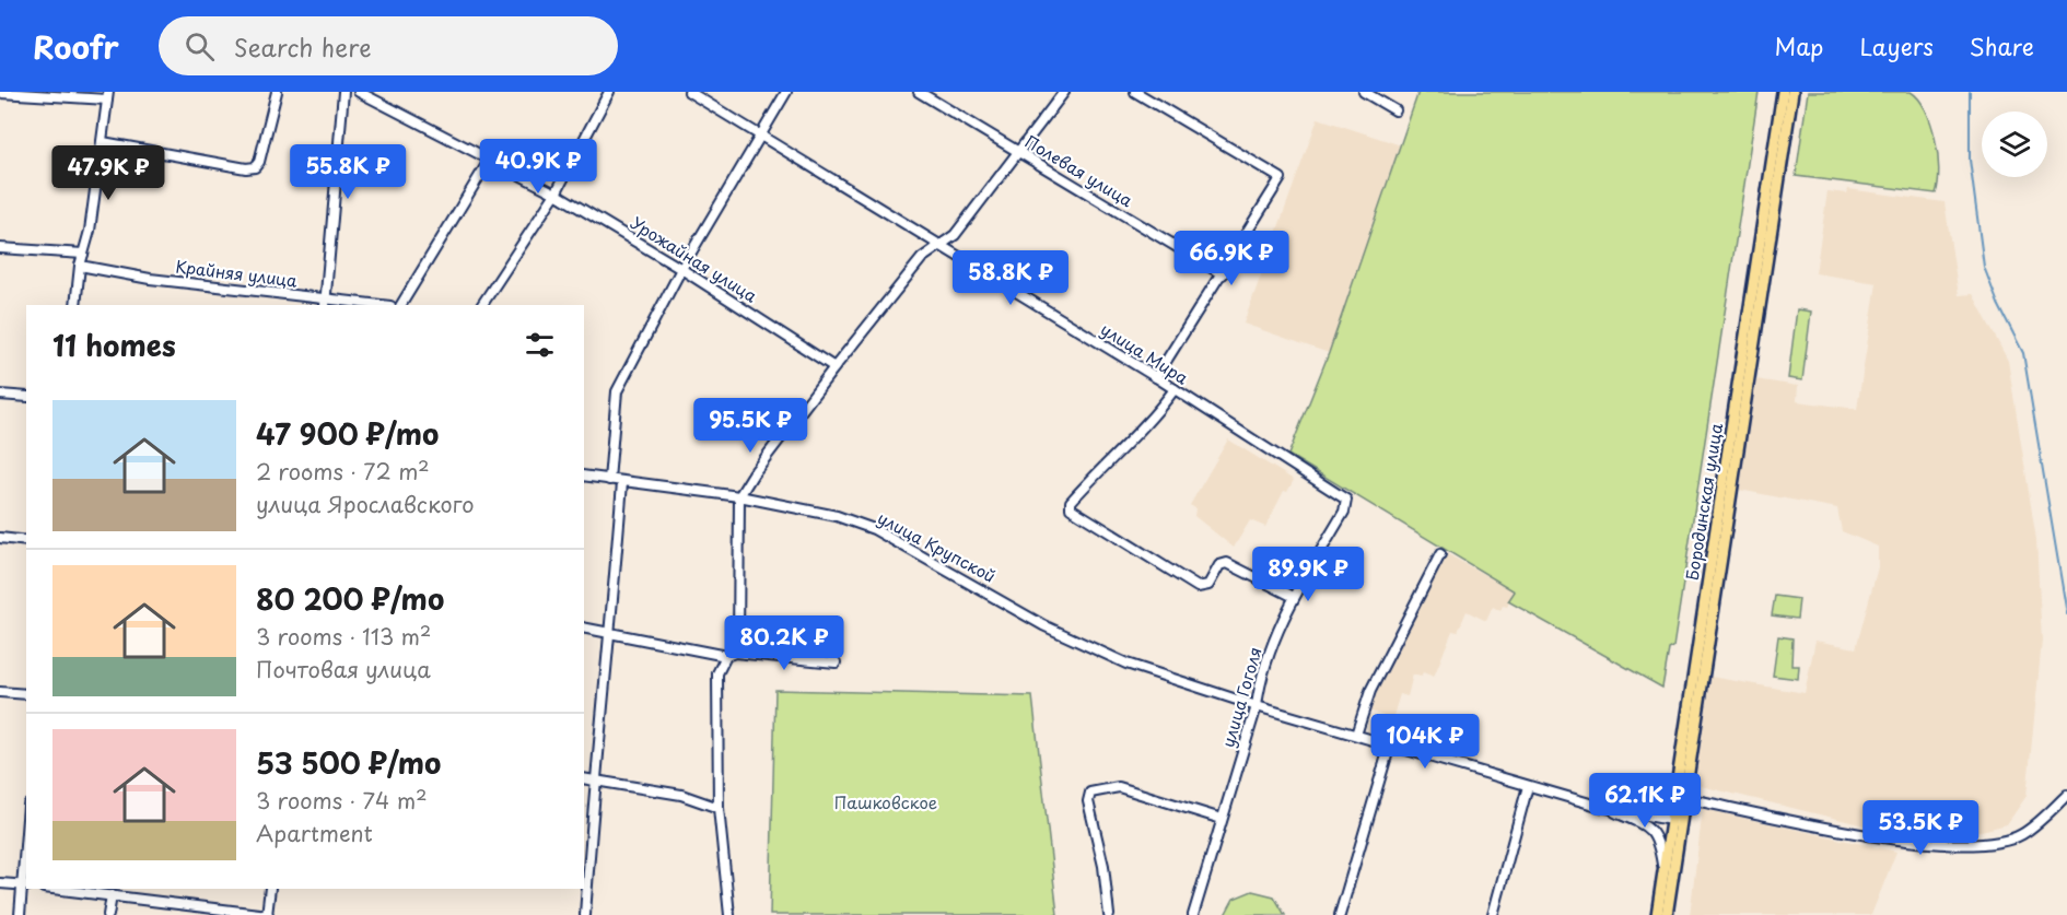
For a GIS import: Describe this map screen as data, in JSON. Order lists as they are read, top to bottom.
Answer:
{
  "streets": {
    "main road": ["Бородинская улица"],
    "street": [
      "Полевая улица",
      "Урожайная улица",
      "Крайняя улица",
      "улица Мира",
      "улица Крупской",
      "улица Гоголя"
    ]
  },
  "crossings": [
    ["улица Мира", "улица Гоголя"],
    ["улица Крупской", "улица Гоголя"]
  ],
  "parks": ["Пашковское"],
  "page": {
    "header": "Roofr",
    "search": "Search here",
    "nav": ["Map", "Layers", "Share"],
    "price": [
      "40.9K ₽",
      "55.8K ₽",
      "47.9K ₽",
      "66.9K ₽",
      "58.8K ₽",
      "95.5K ₽",
      "89.9K ₽",
      "80.2K ₽",
      "104K ₽",
      "62.1K ₽",
      "53.5K ₽"
    ],
    "heading": "11 homes",
    "list": [
      {
        "name": "47 900 ₽/mo",
        "note": "2 rooms · 72 m² · улица Ярославского"
      },
      {
        "name": "80 200 ₽/mo",
        "note": "3 rooms · 113 m² · Почтовая улица"
      },
      {
        "name": "53 500 ₽/mo",
        "note": "3 rooms · 74 m² · Apartment"
      }
    ]
  }
}
